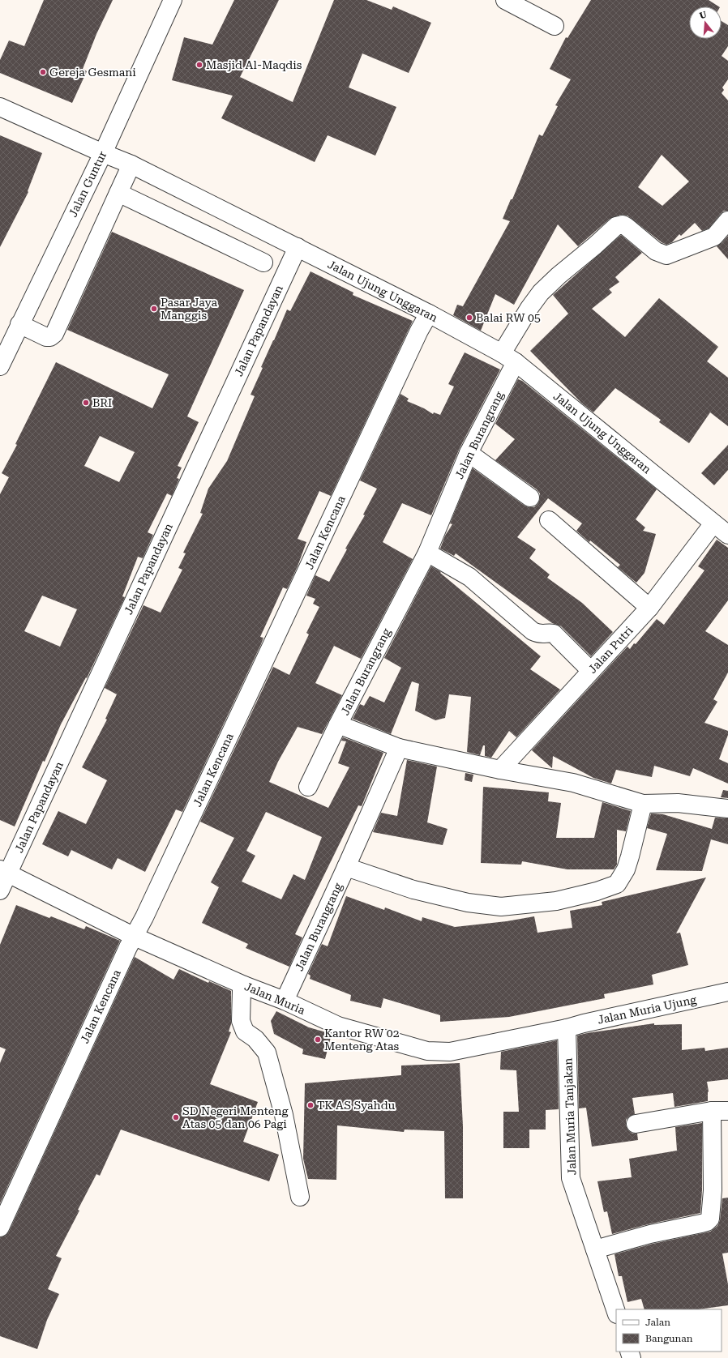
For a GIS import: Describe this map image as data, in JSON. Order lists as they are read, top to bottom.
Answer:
{
  "streets": {
    "street": [
      "Jalan Guntur",
      "Jalan Ujung Unggaran",
      "Jalan Papandayan",
      "Jalan Burangrang",
      "Jalan Kencana",
      "Jalan Putri",
      "Jalan Muria",
      "Jalan Muria Ujung",
      "Jalan Muria Tanjakan"
    ]
  },
  "crossings": [
    ["Jalan Guntur", "Jalan Ujung Unggaran"],
    ["Jalan Ujung Unggaran", "Jalan Papandayan"],
    ["Jalan Ujung Unggaran", "Jalan Burangrang"],
    ["Jalan Ujung Unggaran", "Jalan Kencana"],
    ["Jalan Ujung Unggaran", "Jalan Putri"],
    ["Jalan Papandayan", "Jalan Muria"],
    ["Jalan Burangrang", "Jalan Muria"],
    ["Jalan Kencana", "Jalan Muria"],
    ["Jalan Muria", "Jalan Muria Ujung"],
    ["Jalan Muria", "Jalan Muria Tanjakan"],
    ["Jalan Muria Ujung", "Jalan Muria Tanjakan"]
  ],
  "places": [
    "Masjid Al-Maqdis",
    "Gereja Gesmani",
    "Pasar Jaya Manggis",
    "Balai RW 05",
    "BRI",
    "Kantor RW 02 Menteng Atas",
    "TK AS Syahdu",
    "SD Negeri Menteng Atas 05 dan 06 Pagi"
  ],
  "legend": ["Jalan", "Bangunan"],
  "north": "top"
}
